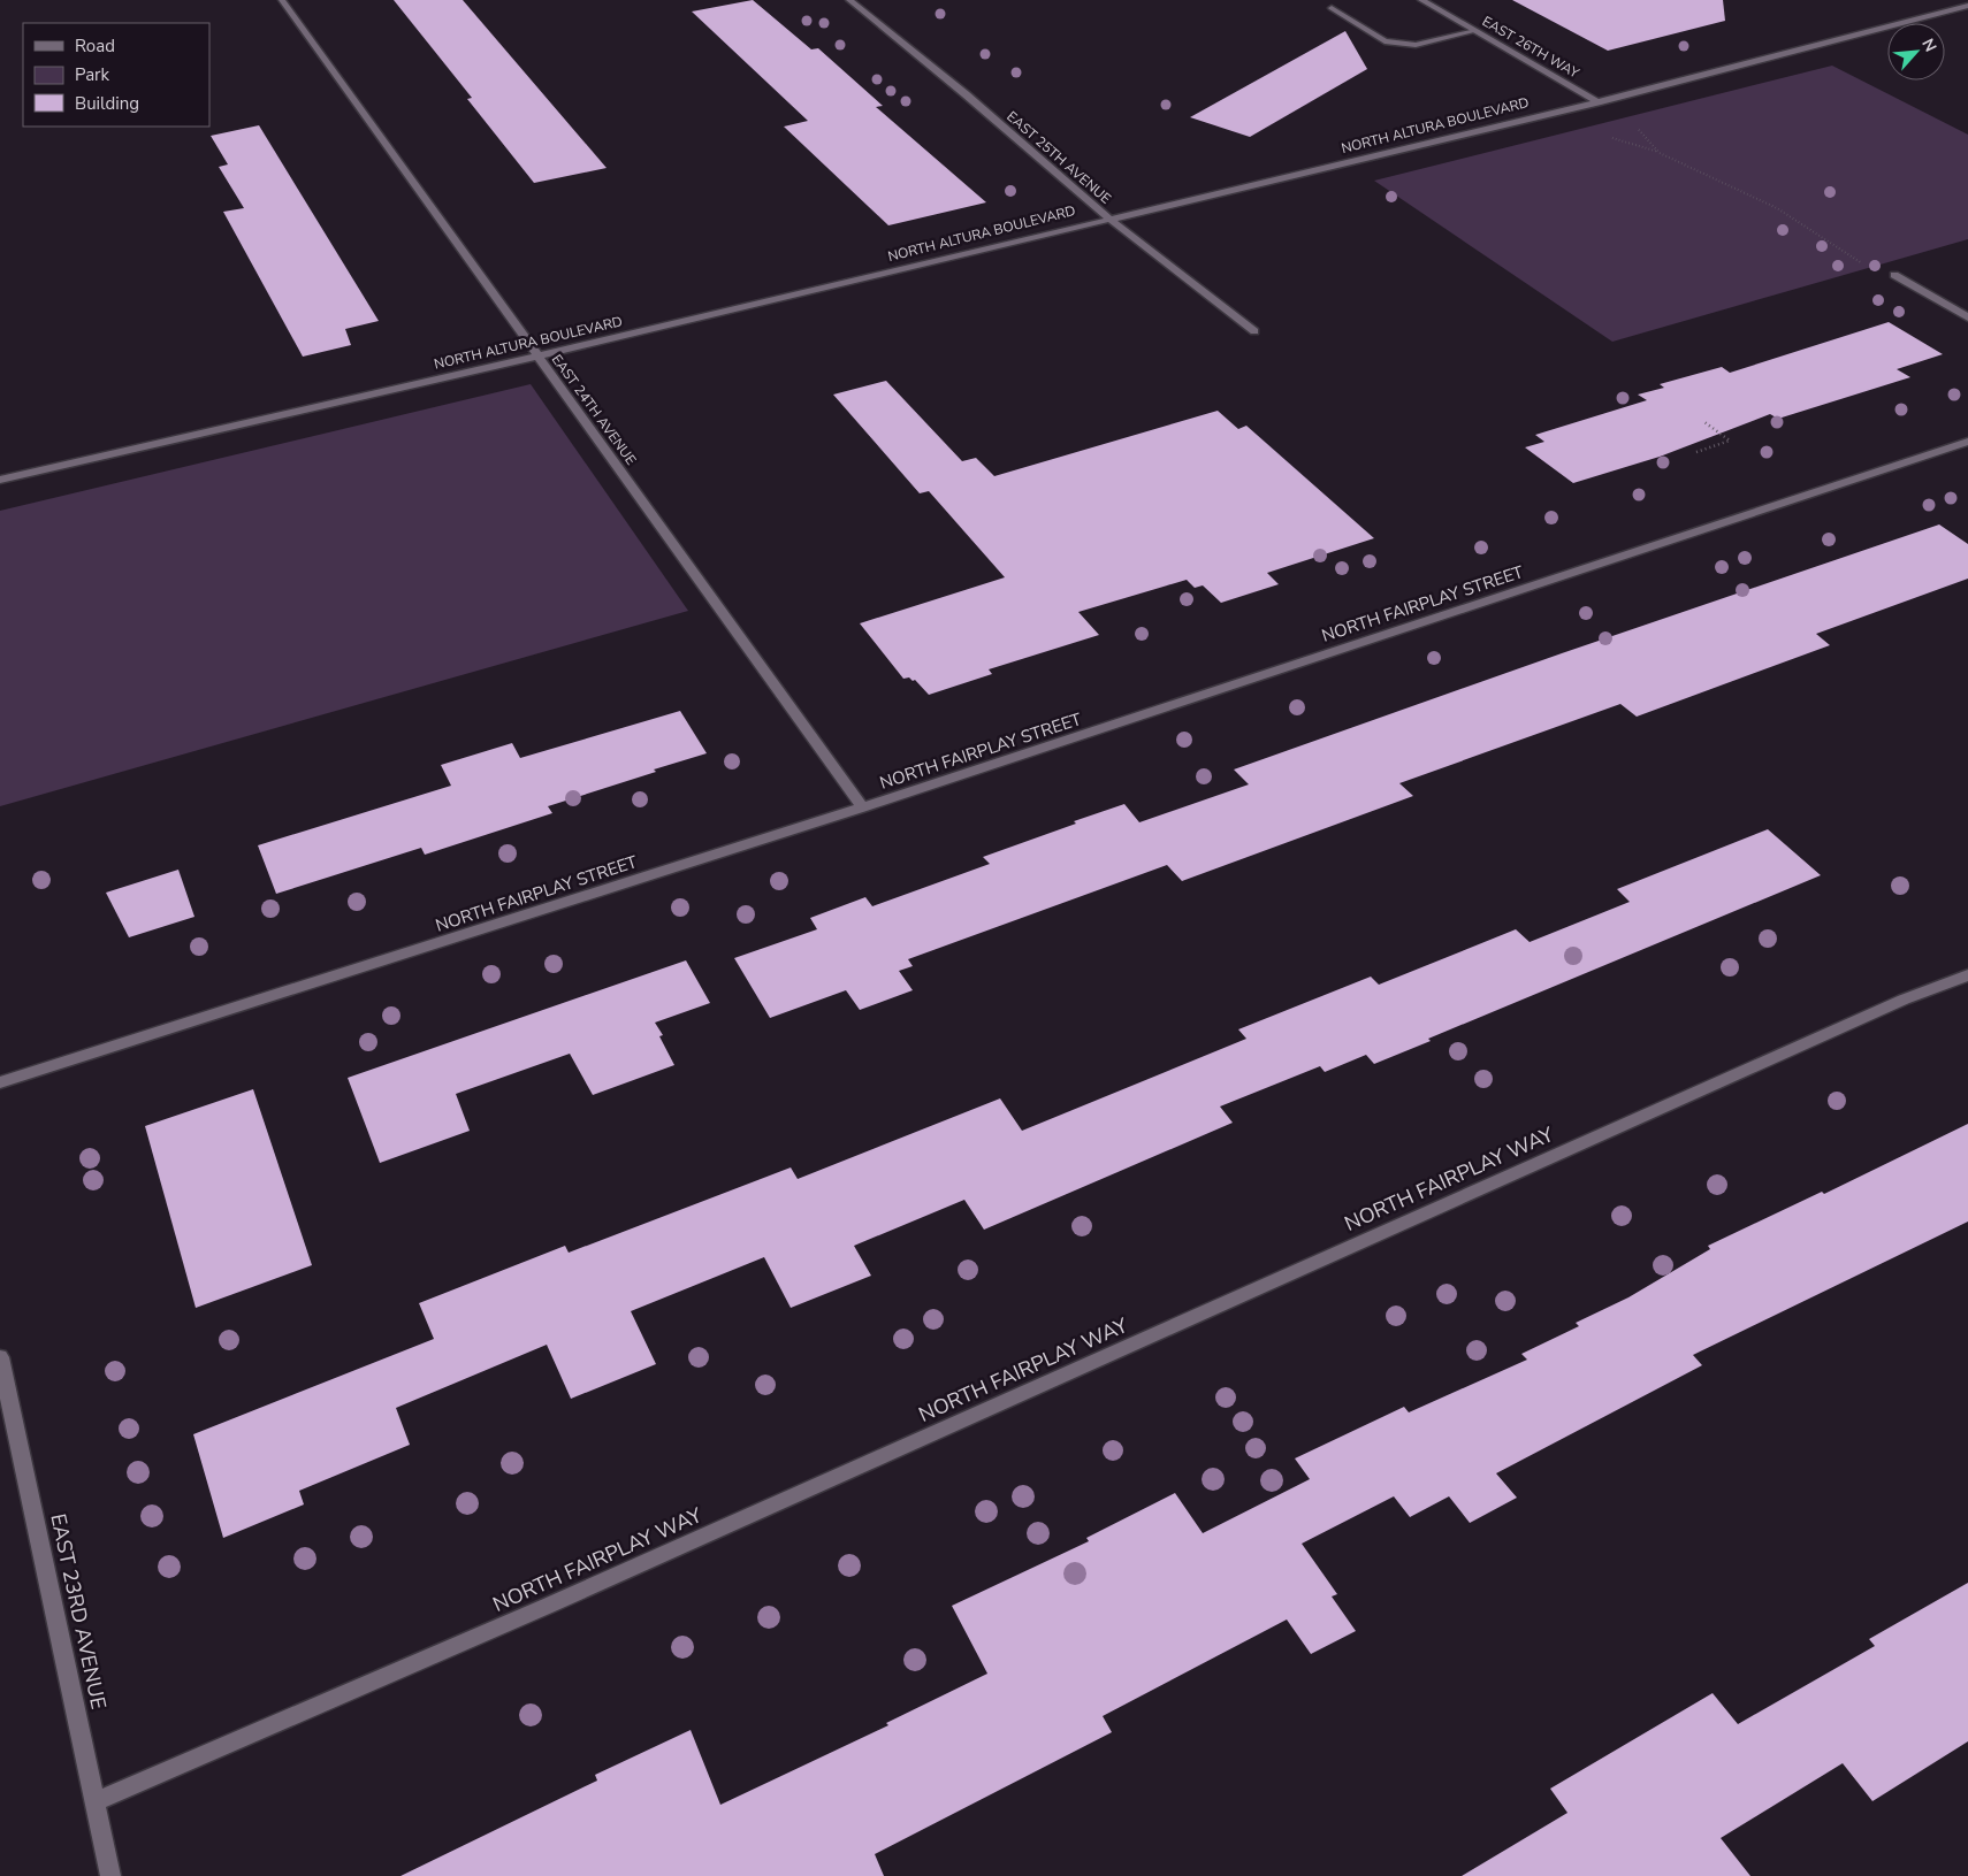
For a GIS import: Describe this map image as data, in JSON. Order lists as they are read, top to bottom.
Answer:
{
  "streets": {
    "street": [
      "EAST 26TH WAY",
      "NORTH ALTURA BOULEVARD",
      "EAST 25TH AVENUE",
      "EAST 24TH AVENUE",
      "NORTH FAIRPLAY STREET",
      "NORTH FAIRPLAY WAY",
      "EAST 23RD AVENUE"
    ]
  },
  "crossings": [
    ["EAST 26TH WAY", "NORTH ALTURA BOULEVARD"],
    ["NORTH ALTURA BOULEVARD", "EAST 25TH AVENUE"],
    ["NORTH ALTURA BOULEVARD", "EAST 24TH AVENUE"],
    ["EAST 24TH AVENUE", "NORTH FAIRPLAY STREET"],
    ["NORTH FAIRPLAY WAY", "EAST 23RD AVENUE"]
  ],
  "legend": ["Road", "Park", "Building"],
  "north": "top right"
}
